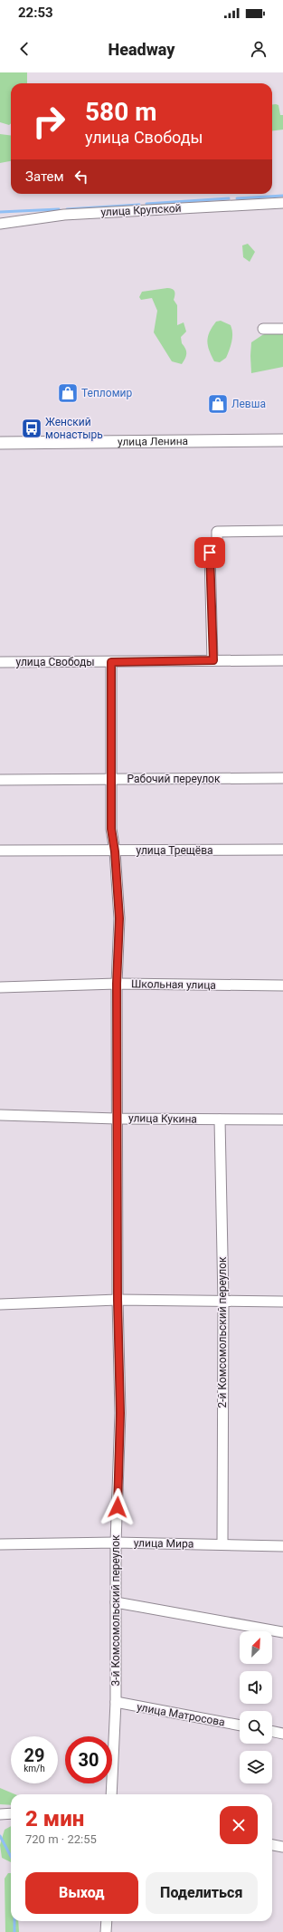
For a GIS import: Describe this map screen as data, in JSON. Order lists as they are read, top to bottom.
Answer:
{
  "streets": {
    "street": [
      "улица Крупской",
      "улица Ленина",
      "улица Свободы",
      "Рабочий переулок",
      "улица Трещёва",
      "Школьная улица",
      "улица Кукина",
      "2-й Комсомольский переулок",
      "улица Мира",
      "3-й Комсомольский переулок",
      "улица Матросова"
    ]
  },
  "crossings": [
    ["улица Свободы", "3-й Комсомольский переулок"],
    ["Рабочий переулок", "3-й Комсомольский переулок"],
    ["улица Трещёва", "3-й Комсомольский переулок"],
    ["Школьная улица", "3-й Комсомольский переулок"],
    ["улица Кукина", "2-й Комсомольский переулок"],
    ["улица Кукина", "3-й Комсомольский переулок"],
    ["2-й Комсомольский переулок", "улица Мира"],
    ["улица Мира", "3-й Комсомольский переулок"],
    ["3-й Комсомольский переулок", "улица Матросова"]
  ],
  "places": {
    "shop": ["Тепломир", "Левша"],
    "bus stop": ["Женский монастырь"]
  },
  "north": "top right",
  "page": {
    "status": "22:53",
    "header": "Headway",
    "turn": ["580 m", "улица Свободы"],
    "then": "Затем",
    "speed": "29 km/h",
    "limit": "30",
    "heading": ["2 мин", "720 m · 22:55"],
    "buttons": ["Выход", "Поделиться"]
  }
}
